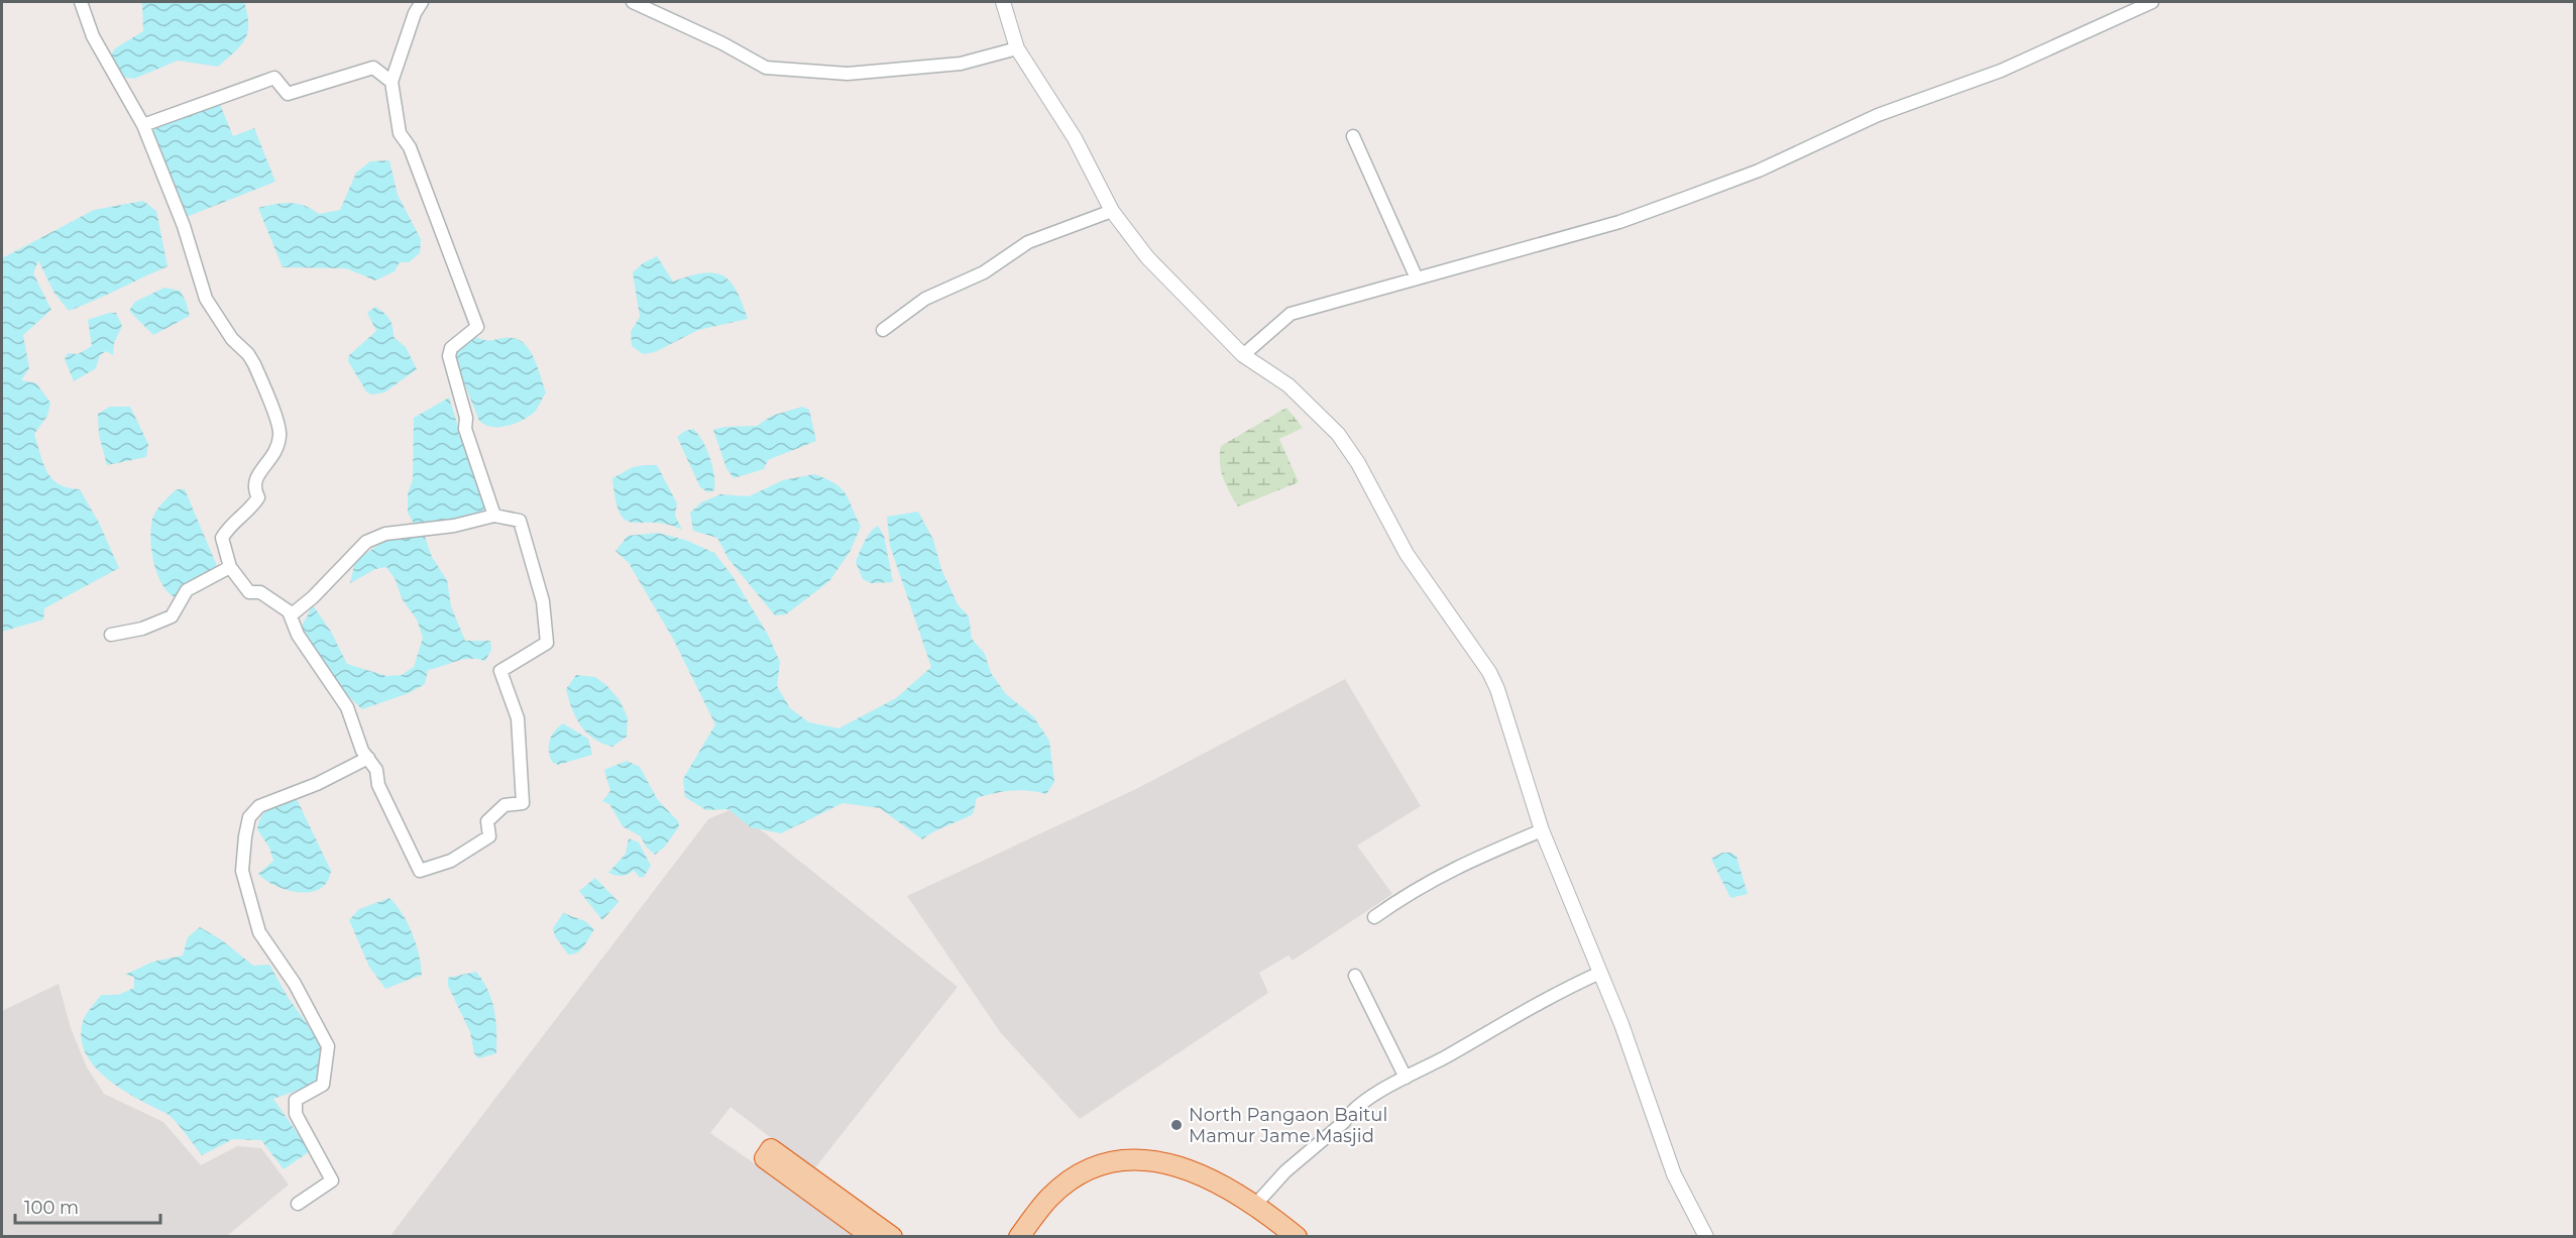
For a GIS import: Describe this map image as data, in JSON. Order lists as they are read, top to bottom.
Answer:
{
  "places": ["North Pangaon Baitul Mamur Jame Masjid"],
  "scale_bar": "100 m"
}
